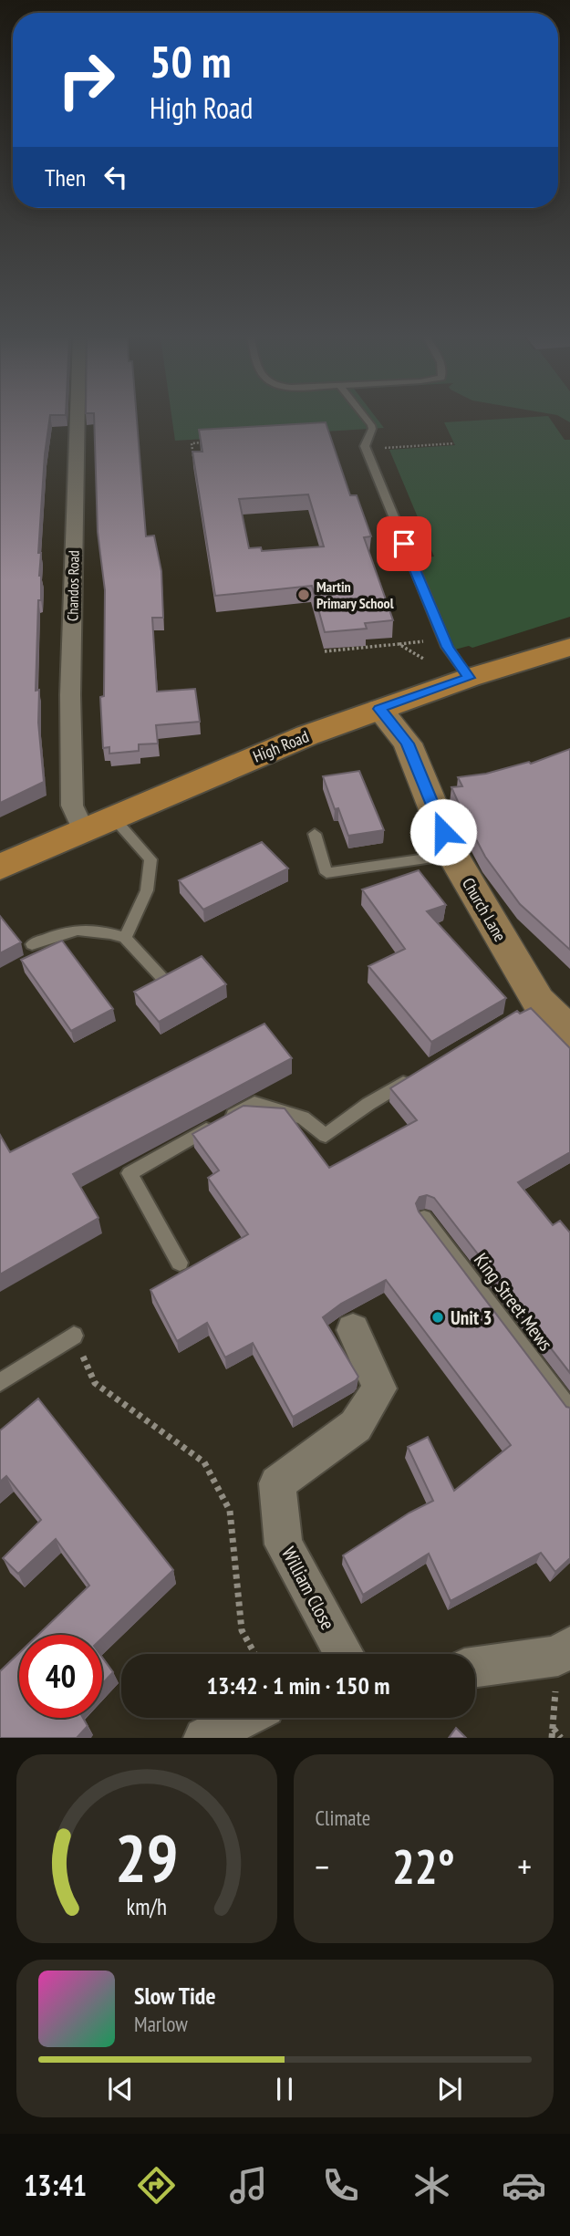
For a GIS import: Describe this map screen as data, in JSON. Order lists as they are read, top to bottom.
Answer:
{
  "streets": {
    "main road": ["High Road"],
    "street": ["Chandos Road", "Church Lane", "William Close"],
    "lane": ["King Street Mews"]
  },
  "crossings": [
    ["Chandos Road", "High Road"],
    ["High Road", "Church Lane"]
  ],
  "places": ["Martin Primary School", "Unit 3"],
  "page": {
    "turn": ["50 m", "High Road"],
    "then": "Then",
    "limit": "40",
    "trip": "13:42 · 1 min · 150 m",
    "tile": "Climate",
    "heat": ["−", "22°", "+"],
    "song": ["Slow Tide", "Marlow"],
    "tabs": "13:41",
    "gauge": ["29", "km/h"]
  }
}
